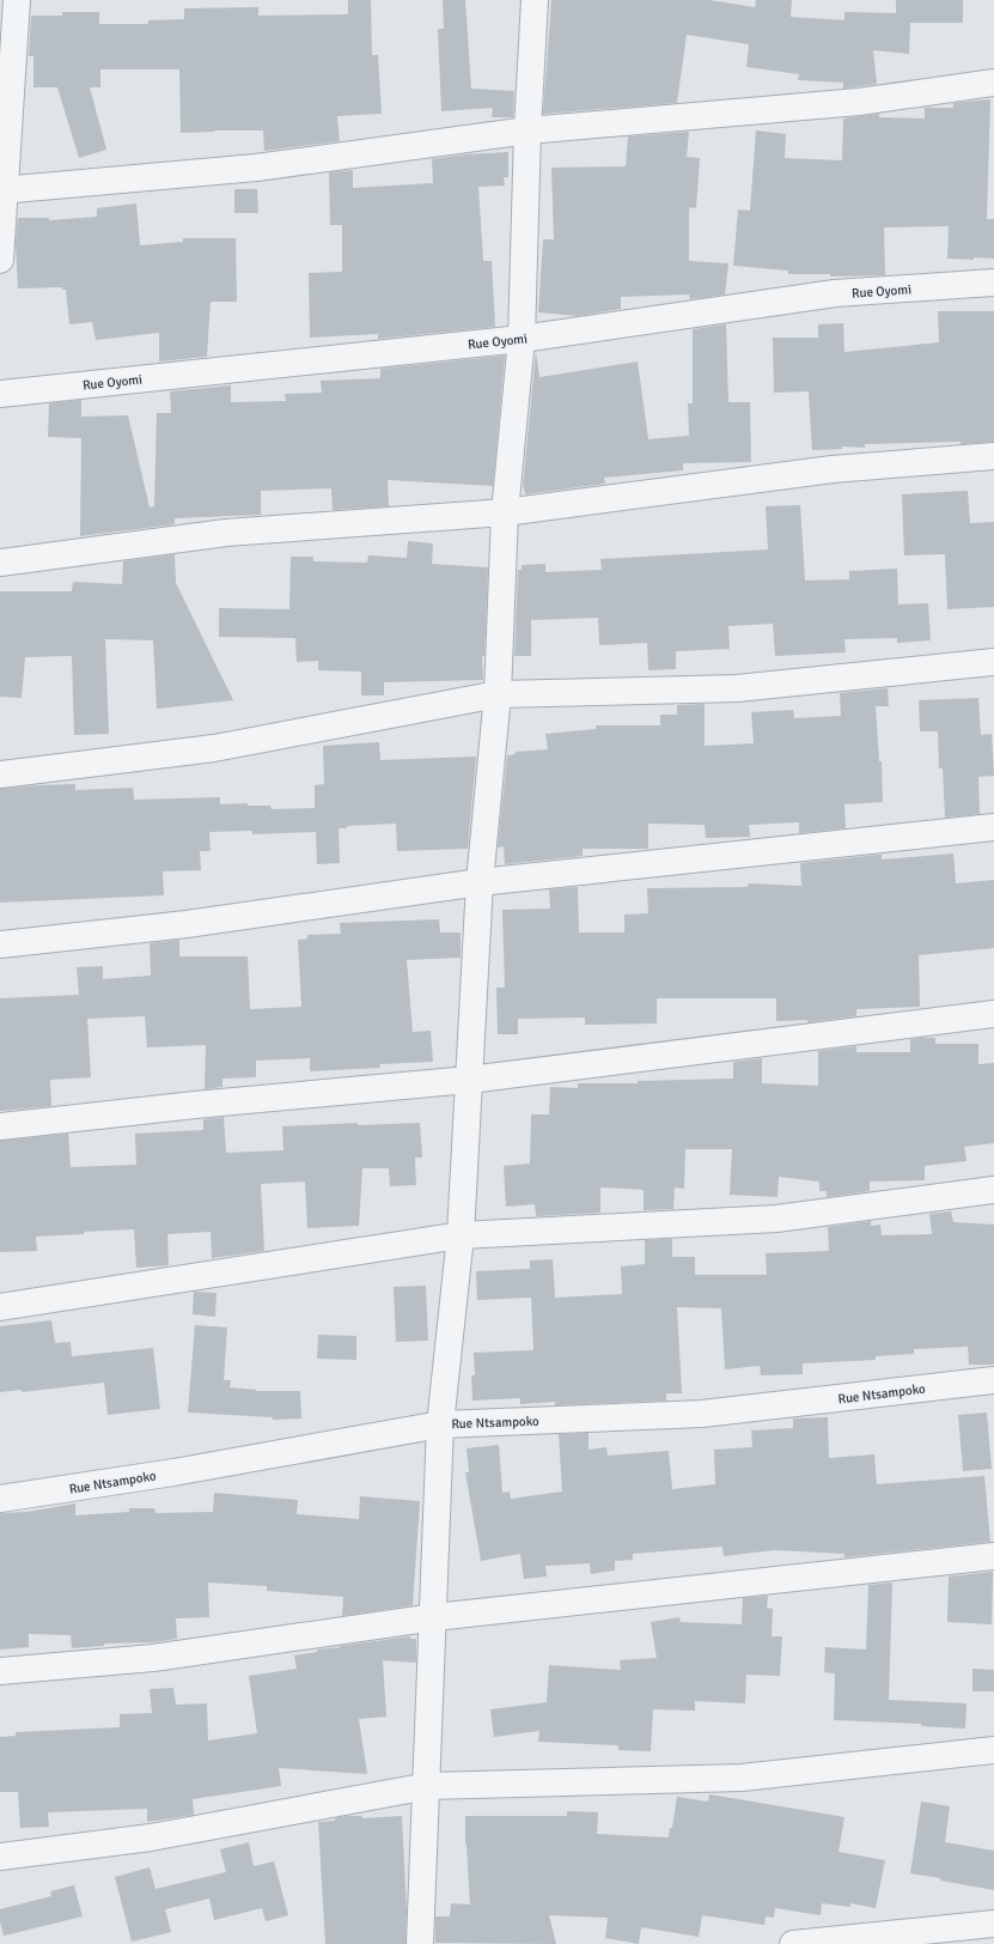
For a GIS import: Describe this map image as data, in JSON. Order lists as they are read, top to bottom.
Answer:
{
  "streets": {
    "street": ["Rue Oyomi", "Rue Ntsampoko"]
  }
}
